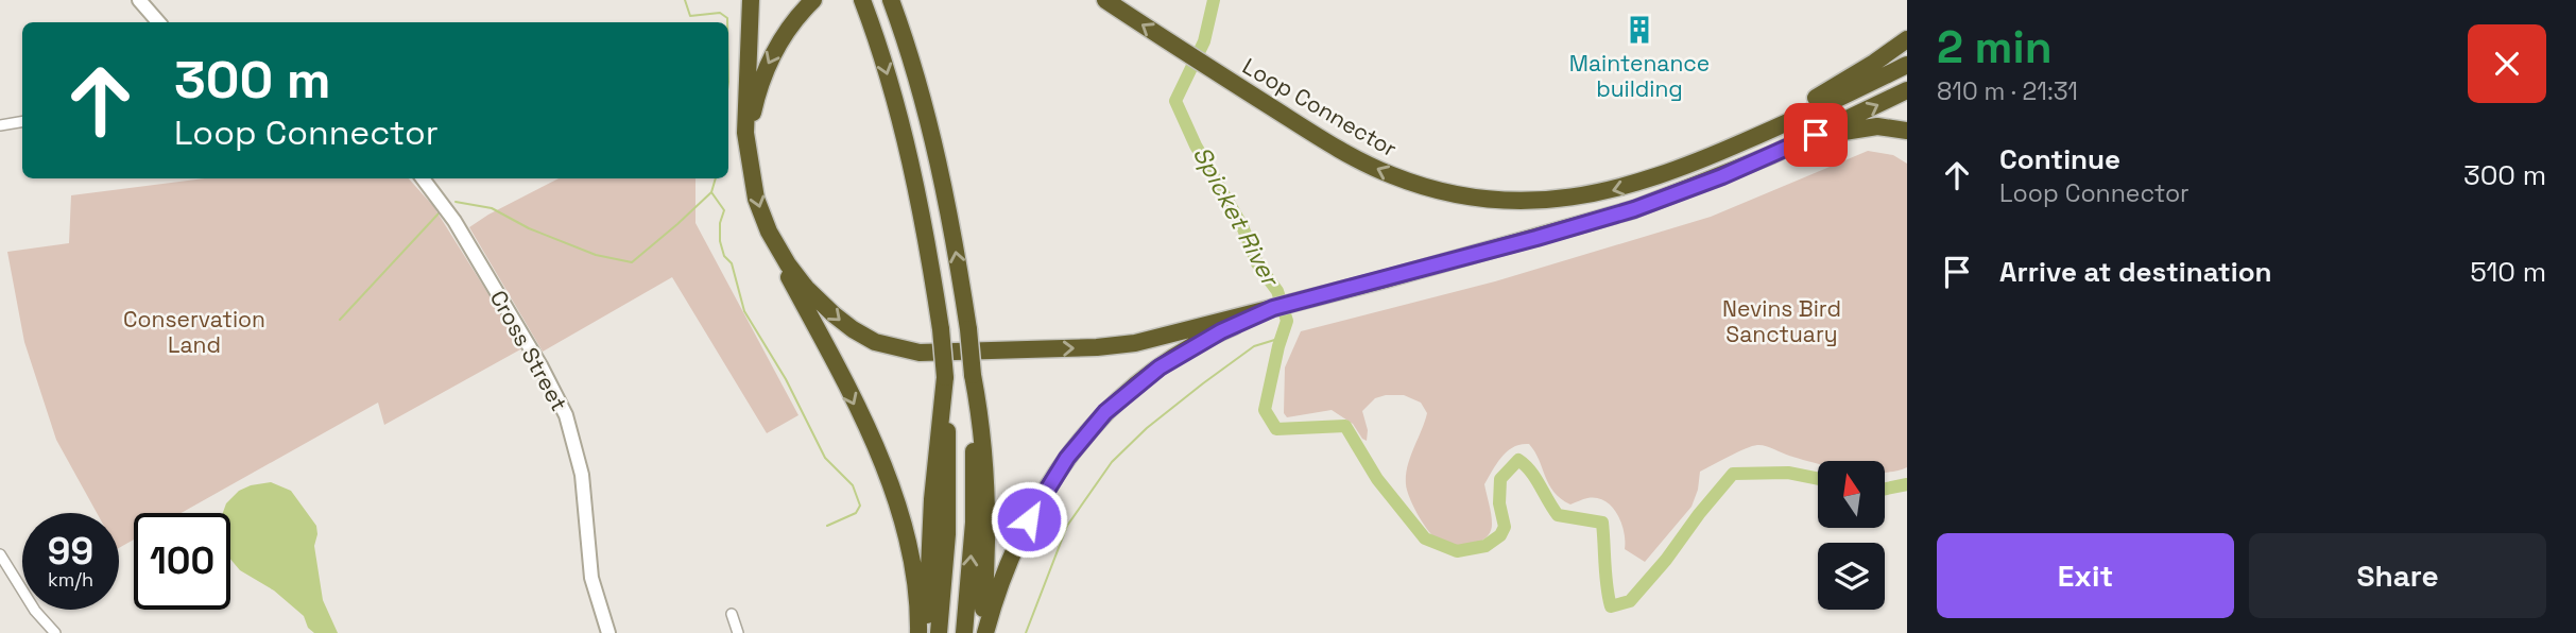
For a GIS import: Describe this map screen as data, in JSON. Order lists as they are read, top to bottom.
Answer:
{
  "streets": {
    "highway": ["Loop Connector"],
    "street": ["Cross Street"]
  },
  "one_way": ["Loop Connector"],
  "water": ["Spicket River"],
  "parks": ["Nevins Bird Sanctuary", "Conservation Land"],
  "places": {
    "building": ["Maintenance building"]
  },
  "north": "top",
  "page": {
    "heading": ["2 min", "810 m · 21:31"],
    "turn": ["300 m", "Loop Connector"],
    "list": [
      {
        "name": "Continue",
        "note": "Loop Connector",
        "value": "300 m"
      },
      {
        "name": "Arrive at destination",
        "value": "510 m"
      }
    ],
    "speed": "99 km/h",
    "limit": "100",
    "buttons": ["Exit", "Share"]
  }
}
